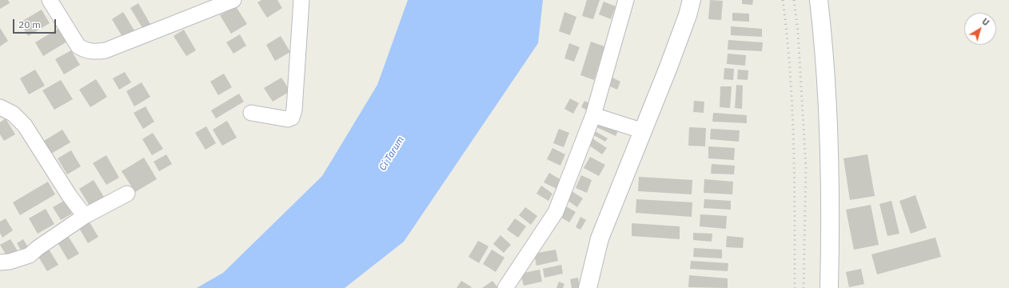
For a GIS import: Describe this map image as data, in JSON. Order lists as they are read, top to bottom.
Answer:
{
  "water": ["Ci Tarum"],
  "scale_bar": "20 m",
  "north": "top right"
}
